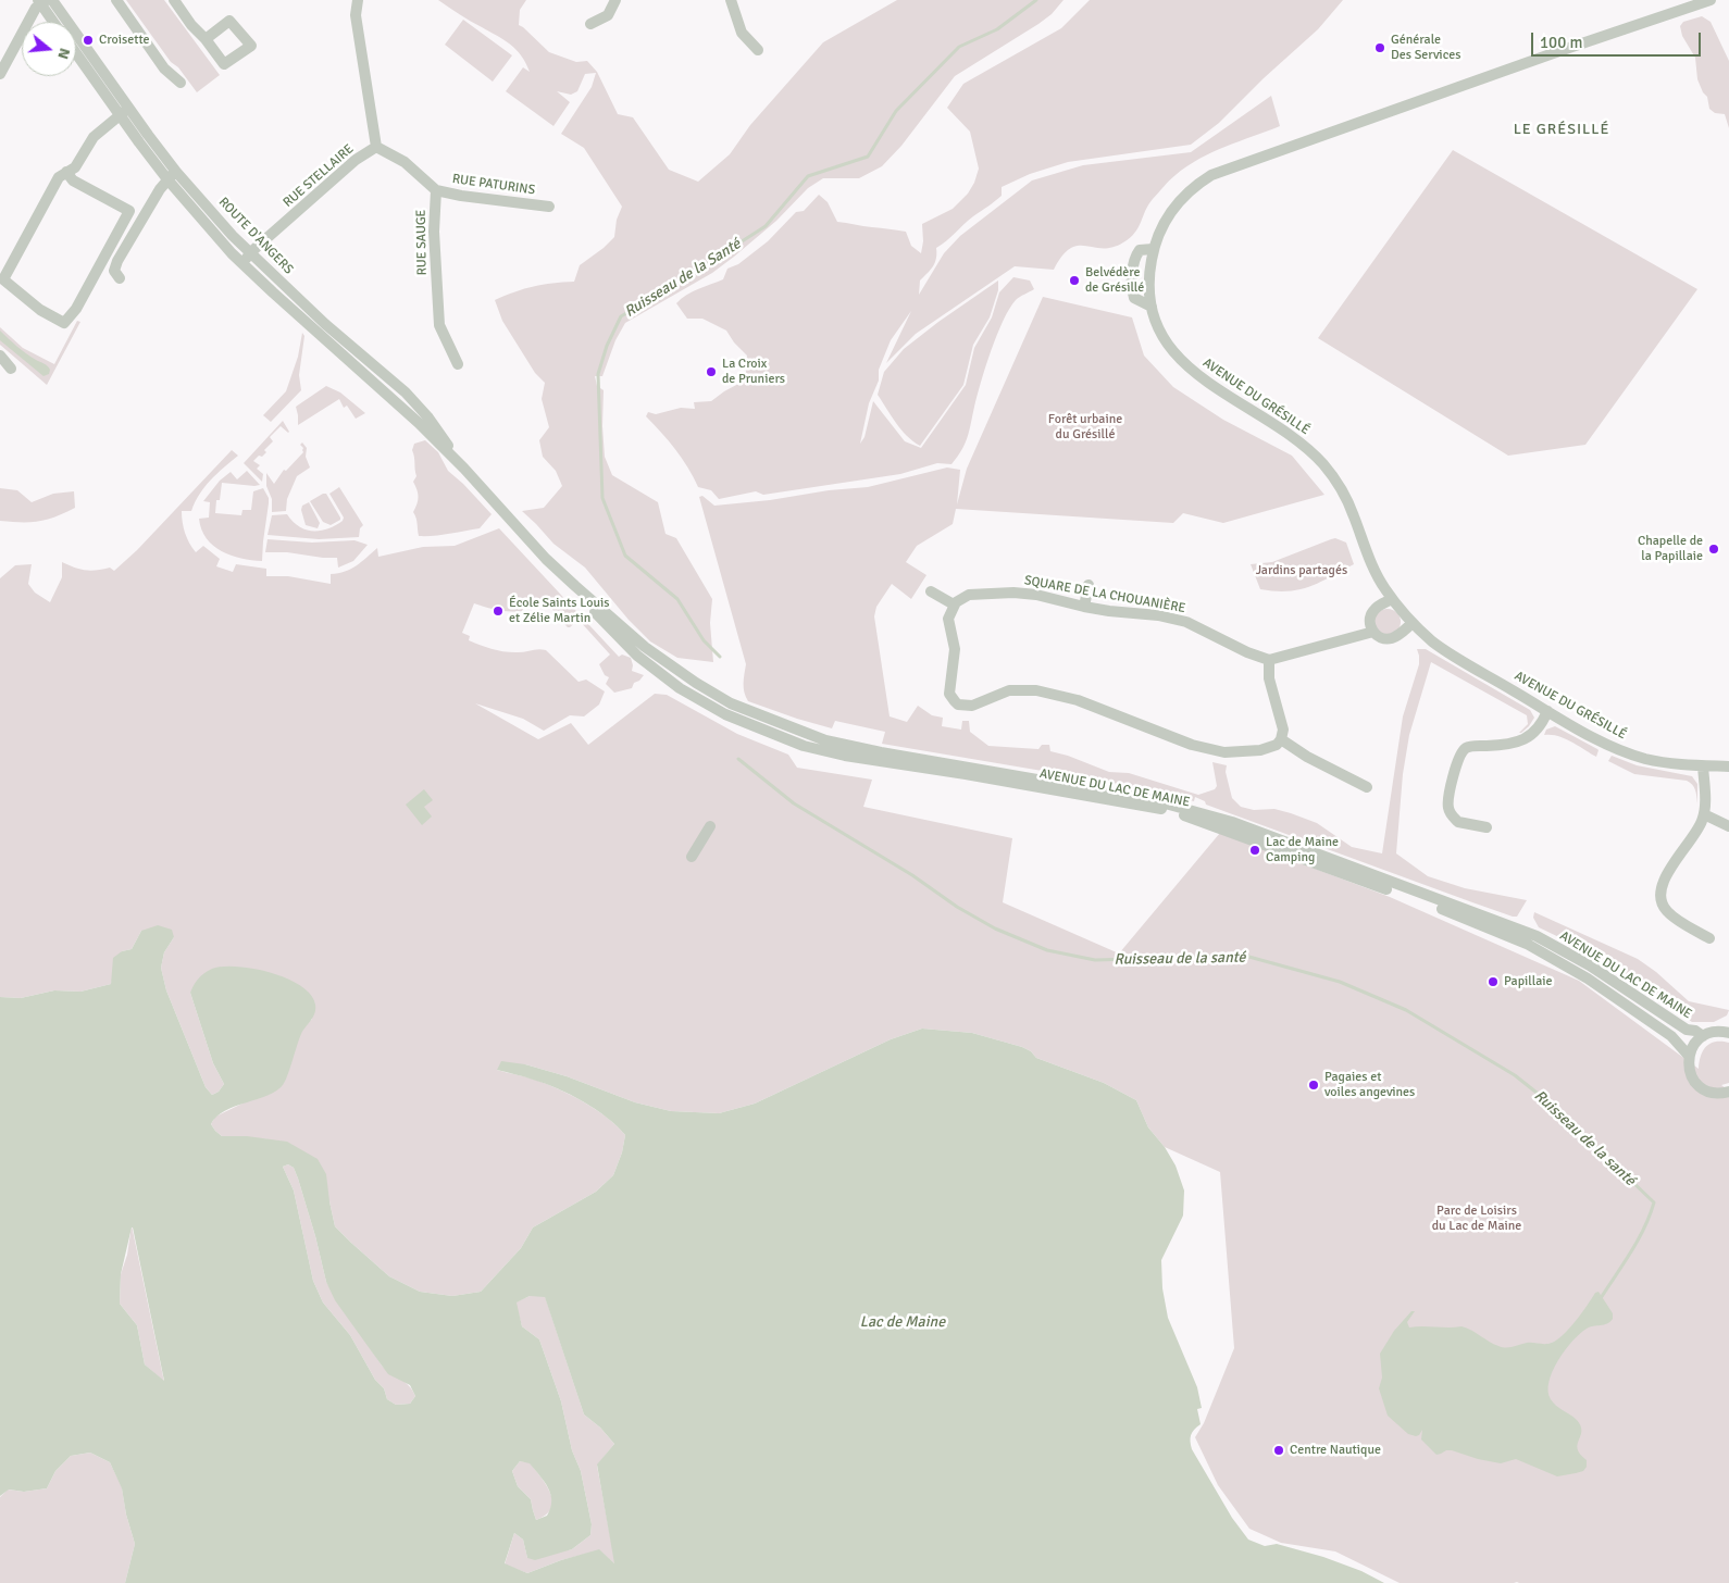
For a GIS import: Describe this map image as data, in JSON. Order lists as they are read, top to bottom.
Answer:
{
  "streets": {
    "street": [
      "RUE STELLAIRE",
      "RUE PATURINS",
      "ROUTE D'ANGERS",
      "RUE SAUGE",
      "AVENUE DU GRÉSILLÉ",
      "SQUARE DE LA CHOUANIÈRE",
      "AVENUE DU LAC DE MAINE"
    ]
  },
  "crossings": [
    ["RUE STELLAIRE", "ROUTE D'ANGERS"],
    ["RUE STELLAIRE", "RUE SAUGE"],
    ["RUE PATURINS", "RUE SAUGE"],
    ["ROUTE D'ANGERS", "AVENUE DU LAC DE MAINE"]
  ],
  "districts": ["LE GRÉSILLÉ"],
  "water": ["Ruisseau de la Santé", "Ruisseau de la santé", "Lac de Maine"],
  "parks": ["Forêt urbaine du Grésillé", "Jardins partagés", "Parc de Loisirs du Lac de Maine"],
  "places": [
    "Croisette",
    "Générale Des Services",
    "Belvédère de Grésillé",
    "La Croix de Pruniers",
    "Chapelle de la Papillaie",
    "École Saints Louis et Zélie Martin",
    "Lac de Maine Camping",
    "Papillaie",
    "Pagaies et voiles angevines",
    "Centre Nautique"
  ],
  "scale_bar": "100 m",
  "north": "right"
}
